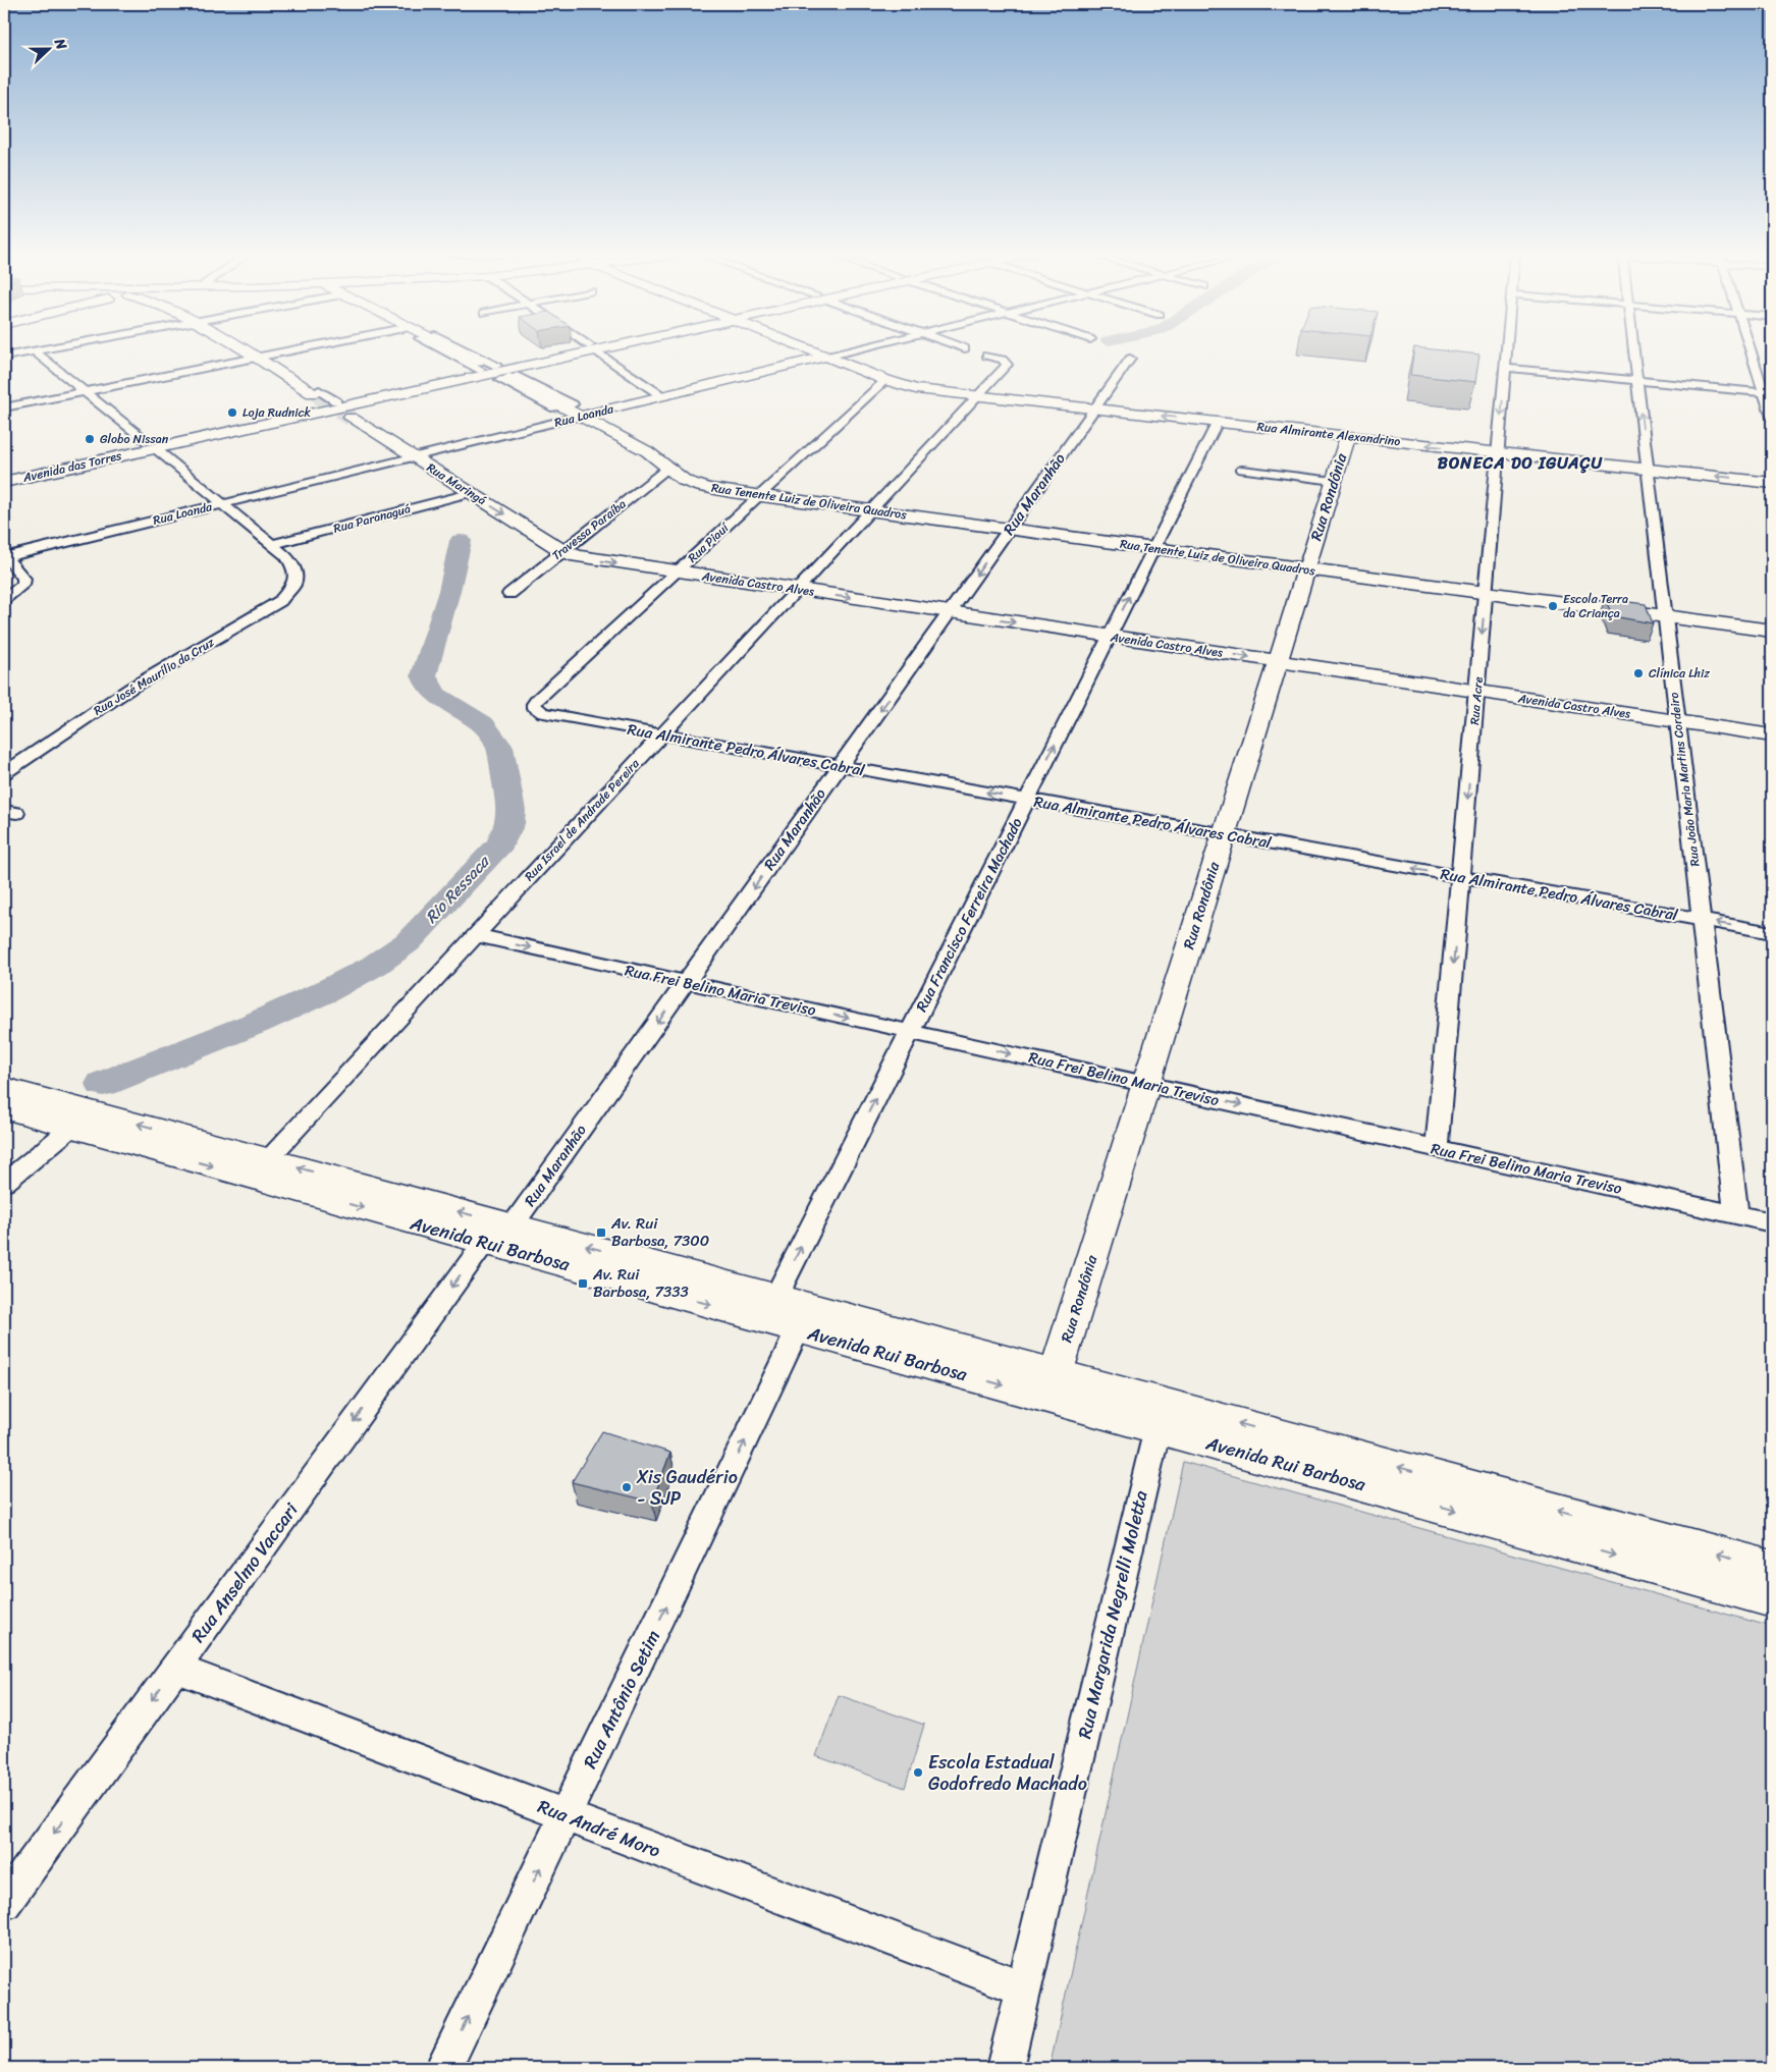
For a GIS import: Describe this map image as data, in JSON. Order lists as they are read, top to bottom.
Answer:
{
  "streets": {
    "main road": [
      "Rua Loanda",
      "Rua Almirante Alexandrino",
      "Avenida das Torres",
      "Rua Maringá",
      "Rua Rondônia",
      "Rua Tenente Luiz de Oliveira Quadros",
      "Avenida Castro Alves",
      "Avenida Rui Barbosa"
    ],
    "street": [
      "Rua Maranhão",
      "Rua Paranaguá",
      "Travessa Paraíba",
      "Rua Piauí",
      "Rua José Maurílio da Cruz",
      "Rua Acre",
      "Rua Almirante Pedro Álvares Cabral",
      "Rua João Maria Martins Cordeiro",
      "Rua Israel de Andrade Pereira",
      "Rua Francisco Ferreira Machado",
      "Rua Frei Belino Maria Treviso",
      "Rua Anselmo Vaccari",
      "Rua Margarida Negrelli Moletta",
      "Rua Antônio Setim",
      "Rua André Moro"
    ]
  },
  "crossings": [
    ["Rua Loanda", "Rua Almirante Alexandrino"],
    ["Rua Loanda", "Rua Maringá"],
    ["Rua Loanda", "Rua Tenente Luiz de Oliveira Quadros"],
    ["Rua Almirante Alexandrino", "Rua Maranhão"],
    ["Rua Almirante Alexandrino", "Rua Rondônia"],
    ["Rua Almirante Alexandrino", "Rua Piauí"],
    ["Rua Almirante Alexandrino", "Rua Acre"],
    ["Rua Almirante Alexandrino", "Rua João Maria Martins Cordeiro"],
    ["Rua Almirante Alexandrino", "Rua Israel de Andrade Pereira"],
    ["Rua Almirante Alexandrino", "Rua Francisco Ferreira Machado"],
    ["Avenida das Torres", "Rua Tenente Luiz de Oliveira Quadros"],
    ["Rua Maringá", "Rua Paranaguá"],
    ["Rua Maringá", "Travessa Paraíba"],
    ["Rua Maringá", "Avenida Castro Alves"],
    ["Rua Maranhão", "Rua Tenente Luiz de Oliveira Quadros"],
    ["Rua Maranhão", "Avenida Castro Alves"],
    ["Rua Maranhão", "Rua Almirante Pedro Álvares Cabral"],
    ["Rua Maranhão", "Rua Frei Belino Maria Treviso"],
    ["Rua Maranhão", "Avenida Rui Barbosa"],
    ["Rua Rondônia", "Rua Tenente Luiz de Oliveira Quadros"],
    ["Rua Rondônia", "Avenida Castro Alves"],
    ["Rua Rondônia", "Rua Almirante Pedro Álvares Cabral"],
    ["Rua Rondônia", "Rua Frei Belino Maria Treviso"],
    ["Rua Rondônia", "Avenida Rui Barbosa"],
    ["Rua Tenente Luiz de Oliveira Quadros", "Travessa Paraíba"],
    ["Rua Tenente Luiz de Oliveira Quadros", "Rua Piauí"],
    ["Rua Tenente Luiz de Oliveira Quadros", "Rua Acre"],
    ["Rua Tenente Luiz de Oliveira Quadros", "Rua João Maria Martins Cordeiro"],
    ["Rua Tenente Luiz de Oliveira Quadros", "Rua Israel de Andrade Pereira"],
    ["Rua Tenente Luiz de Oliveira Quadros", "Rua Francisco Ferreira Machado"],
    ["Rua Paranaguá", "Rua José Maurílio da Cruz"],
    ["Travessa Paraíba", "Avenida Castro Alves"],
    ["Rua Piauí", "Avenida Castro Alves"],
    ["Rua Piauí", "Rua Almirante Pedro Álvares Cabral"],
    ["Avenida Castro Alves", "Rua Acre"],
    ["Avenida Castro Alves", "Rua João Maria Martins Cordeiro"],
    ["Avenida Castro Alves", "Rua Israel de Andrade Pereira"],
    ["Avenida Castro Alves", "Rua Francisco Ferreira Machado"],
    ["Rua Acre", "Rua Almirante Pedro Álvares Cabral"],
    ["Rua Acre", "Rua Frei Belino Maria Treviso"],
    ["Rua Almirante Pedro Álvares Cabral", "Rua João Maria Martins Cordeiro"],
    ["Rua Almirante Pedro Álvares Cabral", "Rua Israel de Andrade Pereira"],
    ["Rua Almirante Pedro Álvares Cabral", "Rua Francisco Ferreira Machado"],
    ["Rua João Maria Martins Cordeiro", "Rua Frei Belino Maria Treviso"],
    ["Rua Israel de Andrade Pereira", "Rua Frei Belino Maria Treviso"],
    ["Rua Israel de Andrade Pereira", "Avenida Rui Barbosa"],
    ["Rua Francisco Ferreira Machado", "Rua Frei Belino Maria Treviso"],
    ["Rua Francisco Ferreira Machado", "Avenida Rui Barbosa"],
    ["Rua Francisco Ferreira Machado", "Rua Antônio Setim"],
    ["Avenida Rui Barbosa", "Rua Anselmo Vaccari"],
    ["Avenida Rui Barbosa", "Rua Margarida Negrelli Moletta"],
    ["Avenida Rui Barbosa", "Rua Antônio Setim"],
    ["Rua Anselmo Vaccari", "Rua André Moro"],
    ["Rua Margarida Negrelli Moletta", "Rua André Moro"],
    ["Rua Antônio Setim", "Rua André Moro"]
  ],
  "one_way": [
    "Rua Almirante Alexandrino",
    "Rua Maringá",
    "Rua Maranhão",
    "Avenida Castro Alves",
    "Rua Acre",
    "Rua Almirante Pedro Álvares Cabral",
    "Rua Francisco Ferreira Machado",
    "Rua Frei Belino Maria Treviso",
    "Rua Anselmo Vaccari",
    "Rua Antônio Setim"
  ],
  "districts": ["BONECA DO IGUAÇU"],
  "water": ["Rio Ressaca"],
  "places": {
    "other": [
      "Loja Rudnick",
      "Globo Nissan",
      "Escola Terra da Criança",
      "Clínica Lhiz",
      "Xis Gaudério - SJP",
      "Escola Estadual Godofredo Machado"
    ],
    "transit": ["Av. Rui Barbosa, 7300", "Av. Rui Barbosa, 7333"]
  },
  "north": "right"
}
